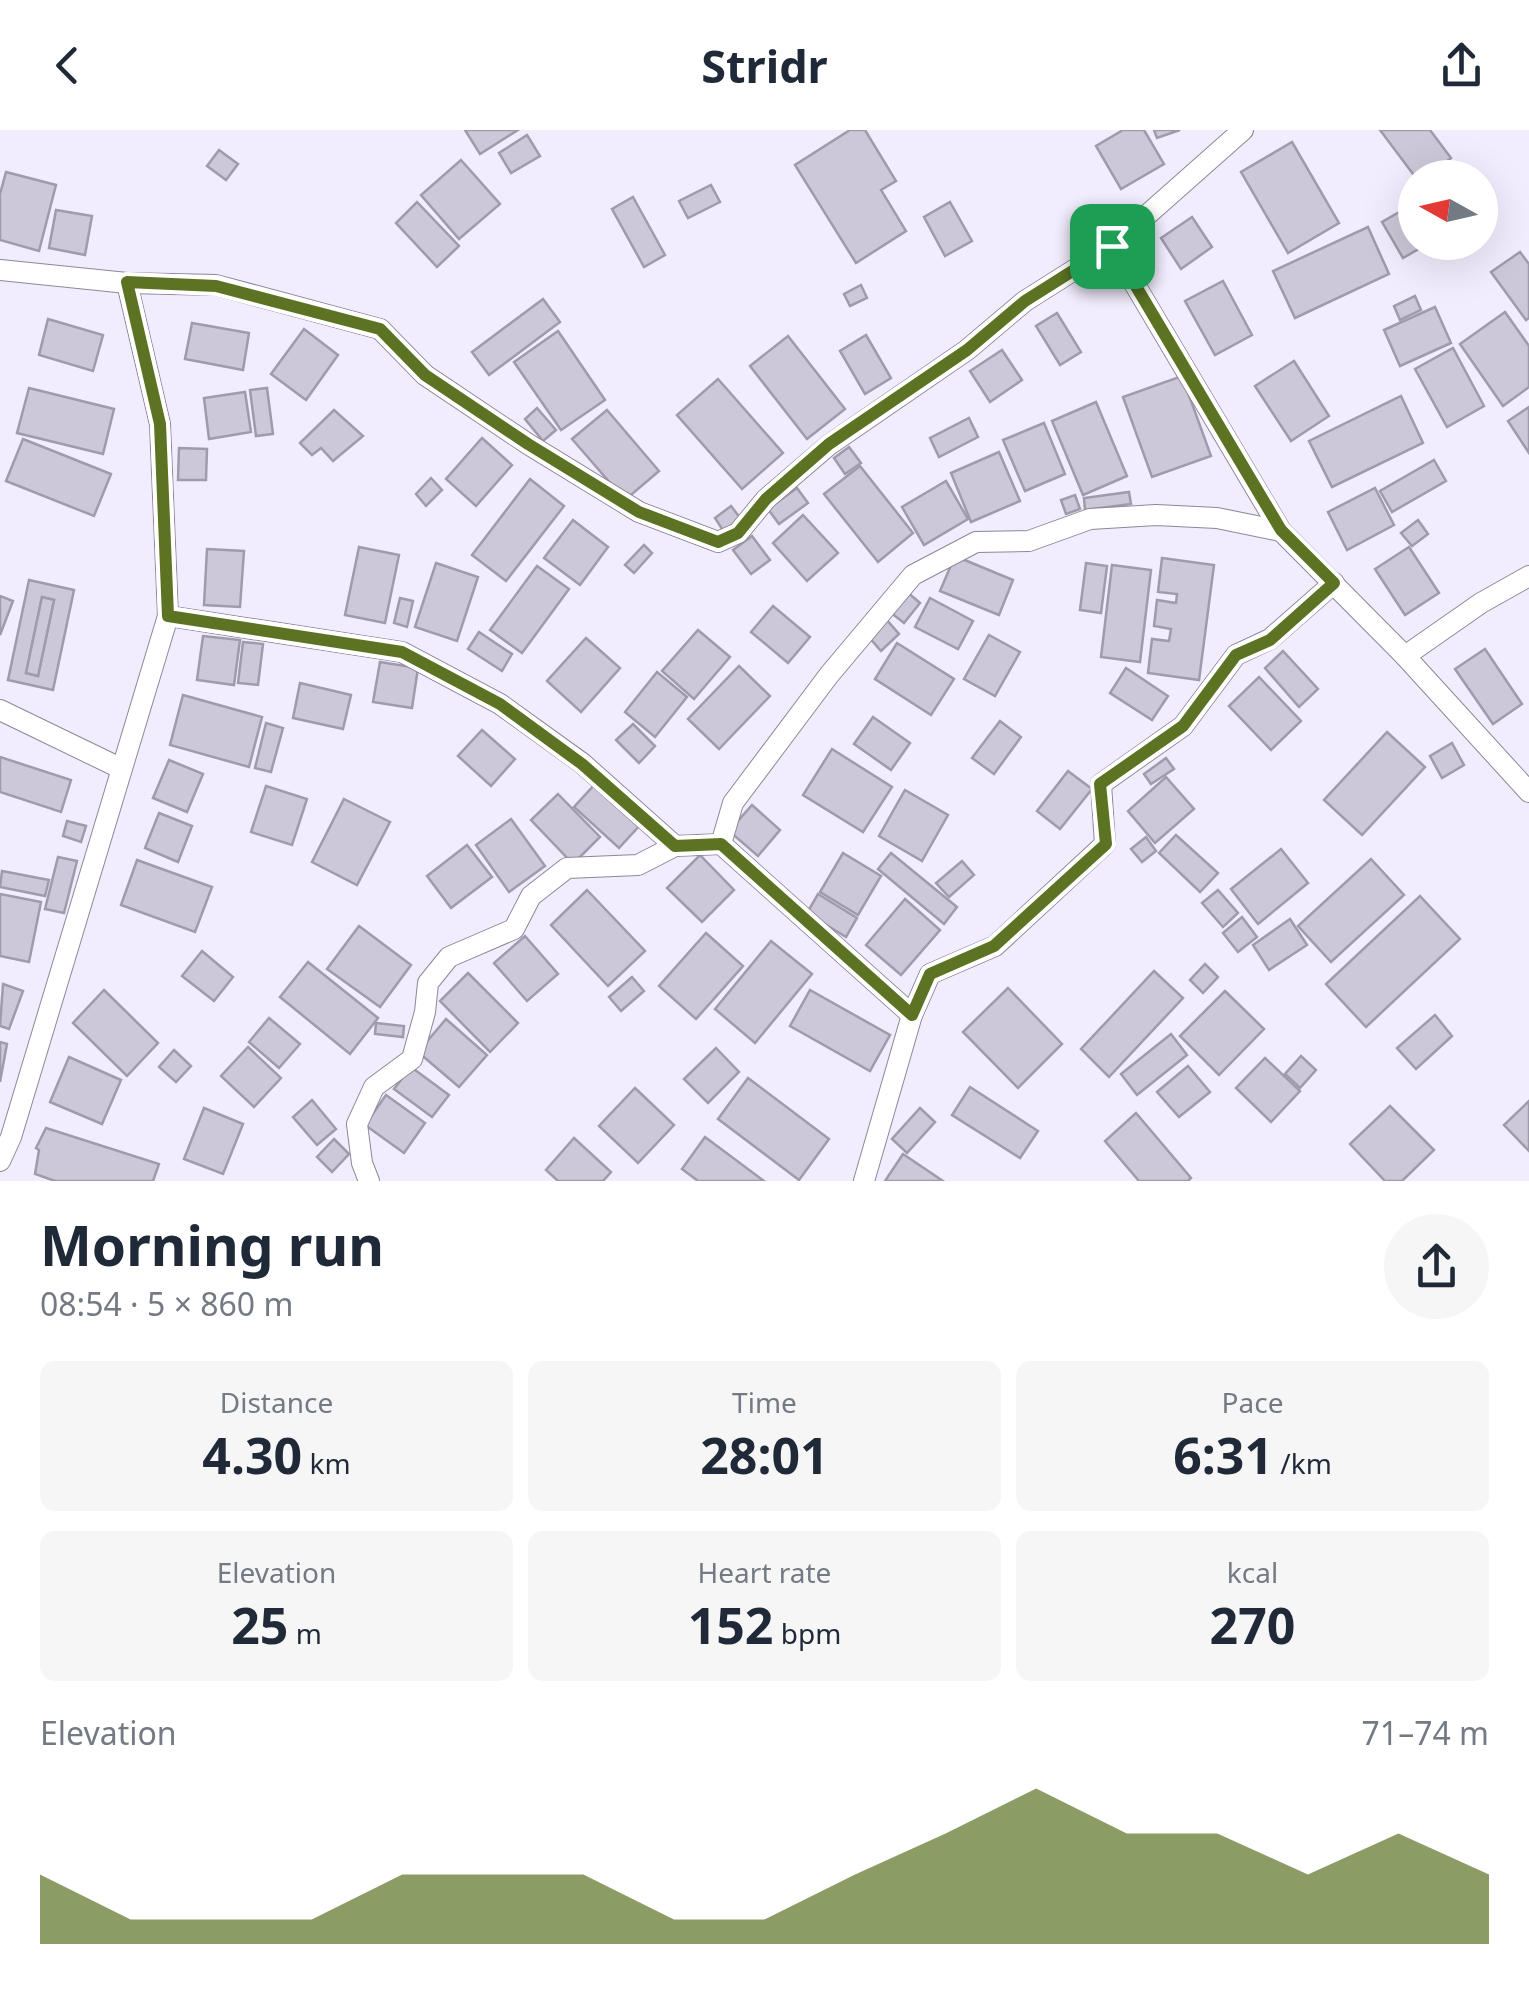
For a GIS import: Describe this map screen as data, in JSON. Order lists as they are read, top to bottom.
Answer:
{
  "north": "left",
  "page": {
    "header": "Stridr",
    "heading": ["Morning run", "08:54 · 5 × 860 m"],
    "stats": [
      ["Distance", "4.30 km"],
      ["Time", "28:01"],
      ["Pace", "6:31 /km"],
      ["Elevation", "25 m"],
      ["Heart rate", "152 bpm"],
      ["kcal", "270"]
    ],
    "chart": ["Elevation", "71–74 m"]
  }
}
